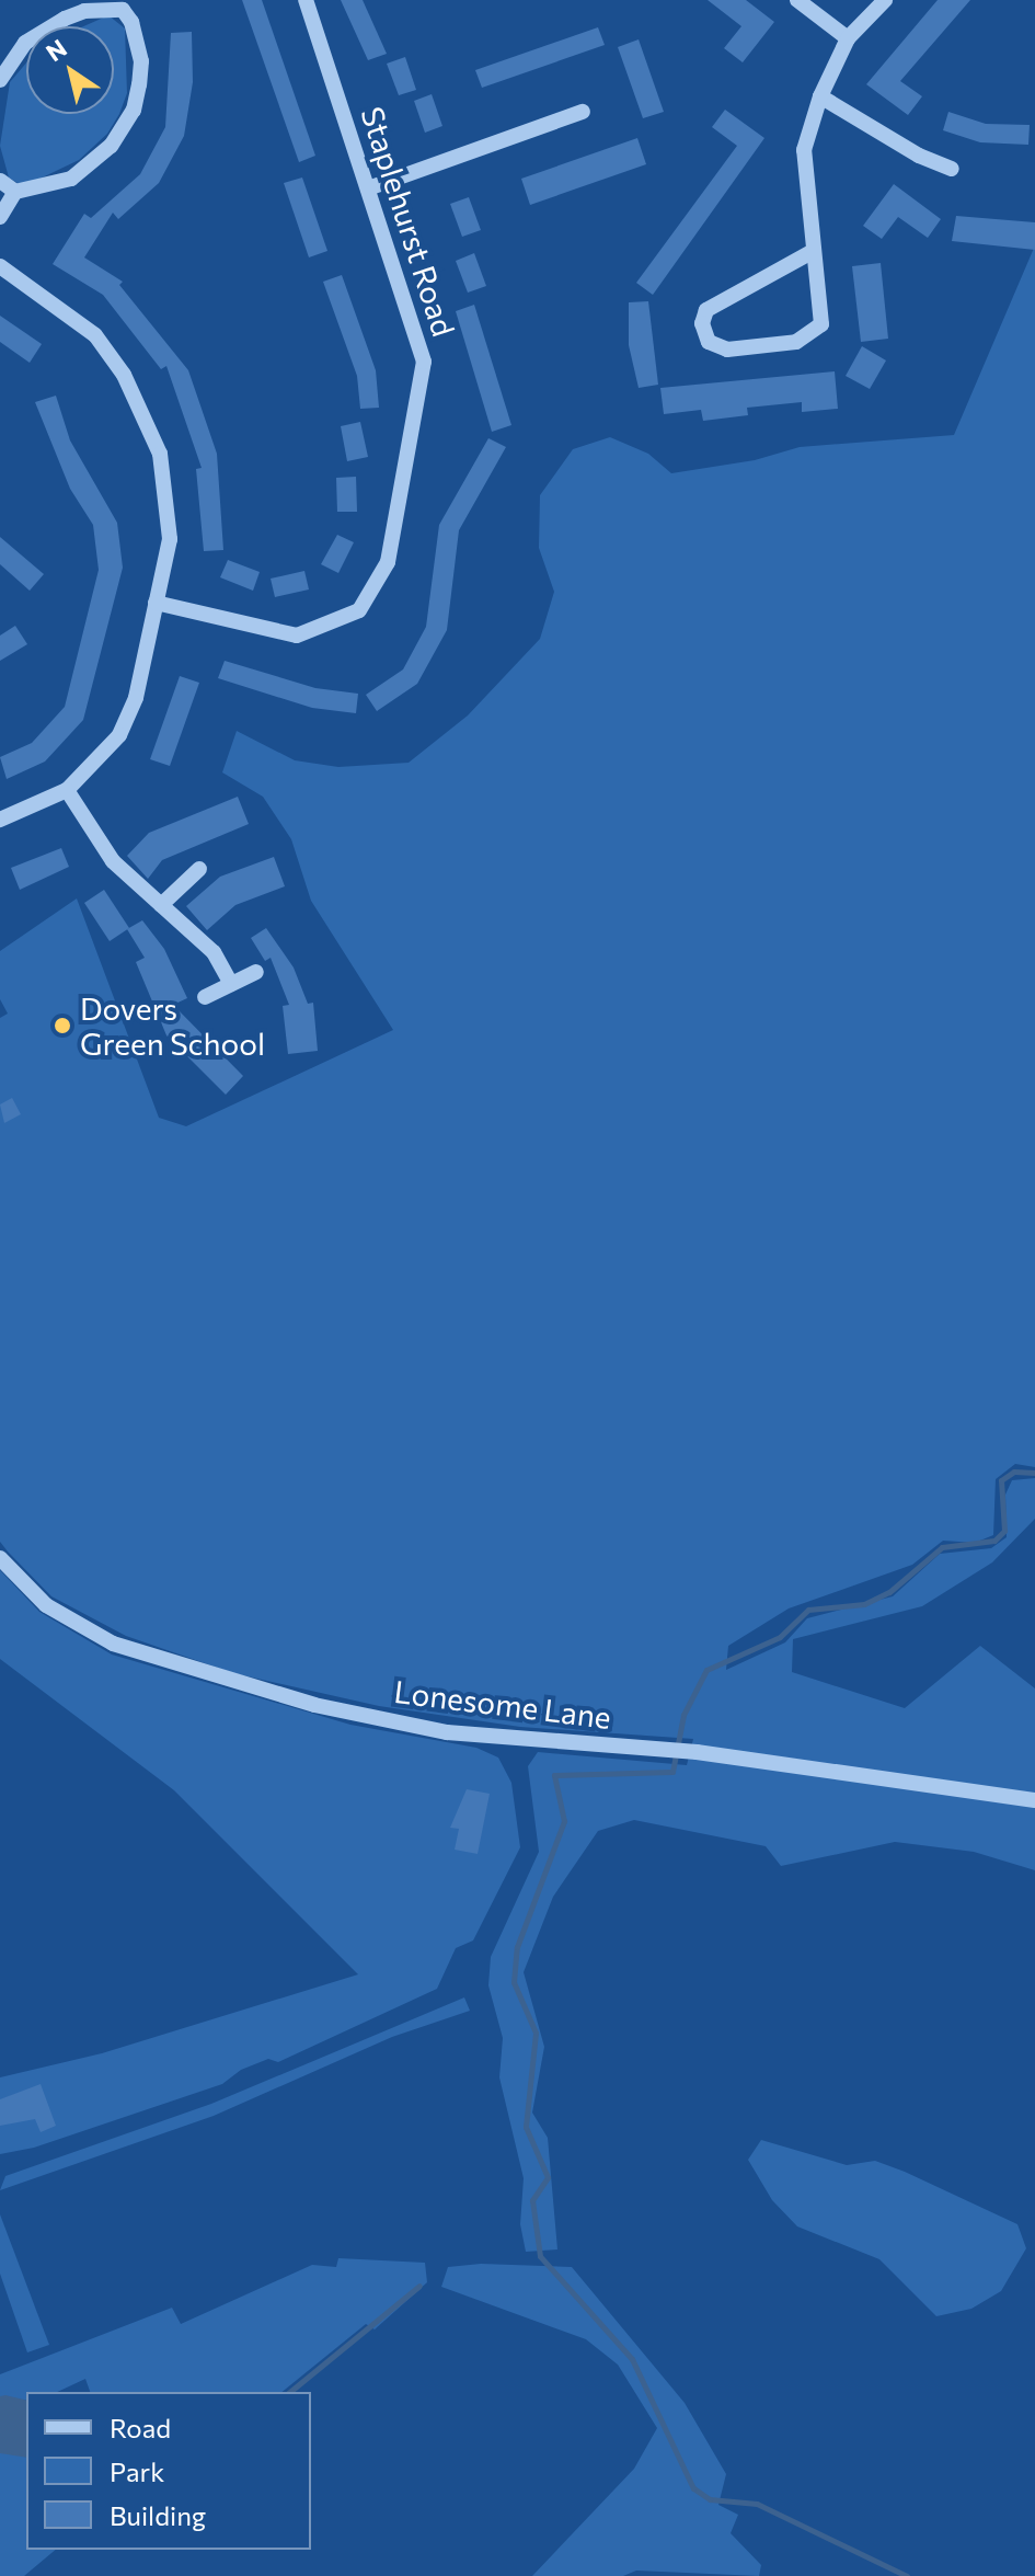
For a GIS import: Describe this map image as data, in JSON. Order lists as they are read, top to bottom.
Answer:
{
  "streets": {
    "street": ["Staplehurst Road", "Lonesome Lane"]
  },
  "places": ["Dovers Green School"],
  "legend": ["Road", "Park", "Building"],
  "north": "top left"
}
